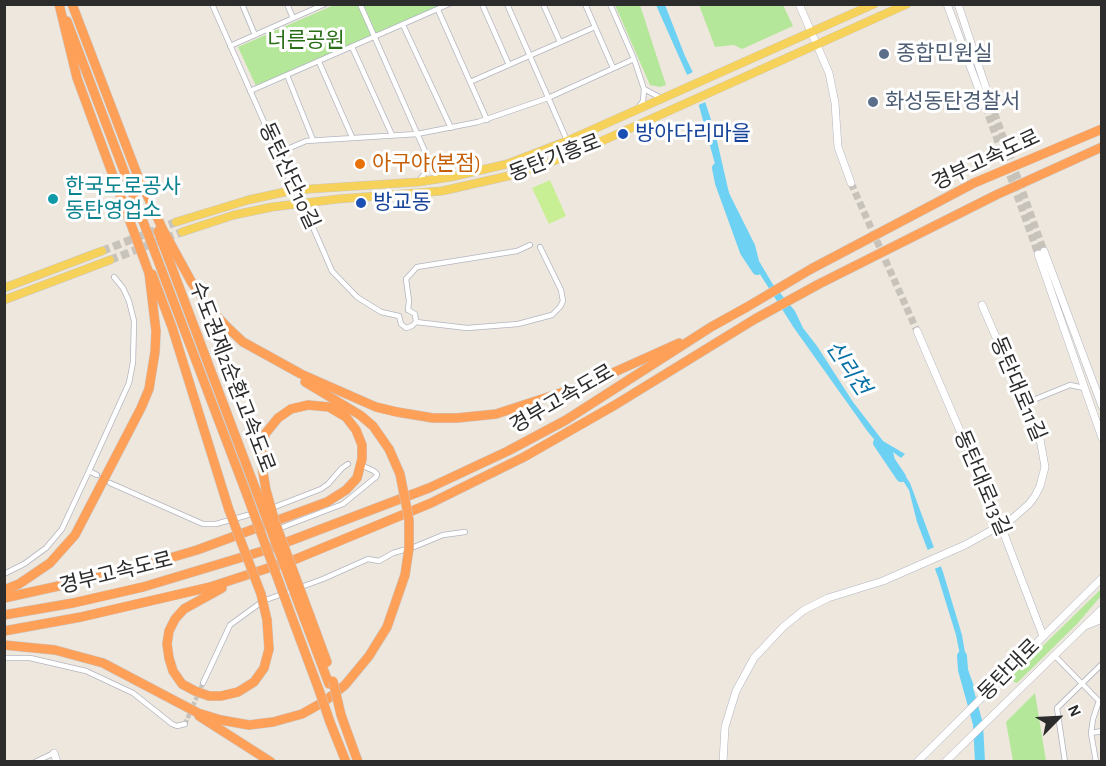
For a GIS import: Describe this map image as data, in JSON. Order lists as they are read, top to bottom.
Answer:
{
  "streets": {
    "highway": ["경부고속도로", "수도권제2순환고속도로"],
    "main road": ["동탄기흥로"],
    "street": [
      "동탄산단10길",
      "동탄대로11길",
      "동탄대로13길",
      "동탄대로"
    ]
  },
  "crossings": [
    ["동탄기흥로", "동탄산단10길"],
    ["동탄대로11길", "동탄대로13길"],
    ["동탄대로13길", "동탄대로"]
  ],
  "water": ["신리천"],
  "parks": ["너른공원"],
  "places": [
    "종합민원실",
    "화성동탄경찰서",
    "방아다리마을",
    "아구야(본점)",
    "한국도로공사 동탄영업소",
    "방교동"
  ],
  "north": "top right"
}
